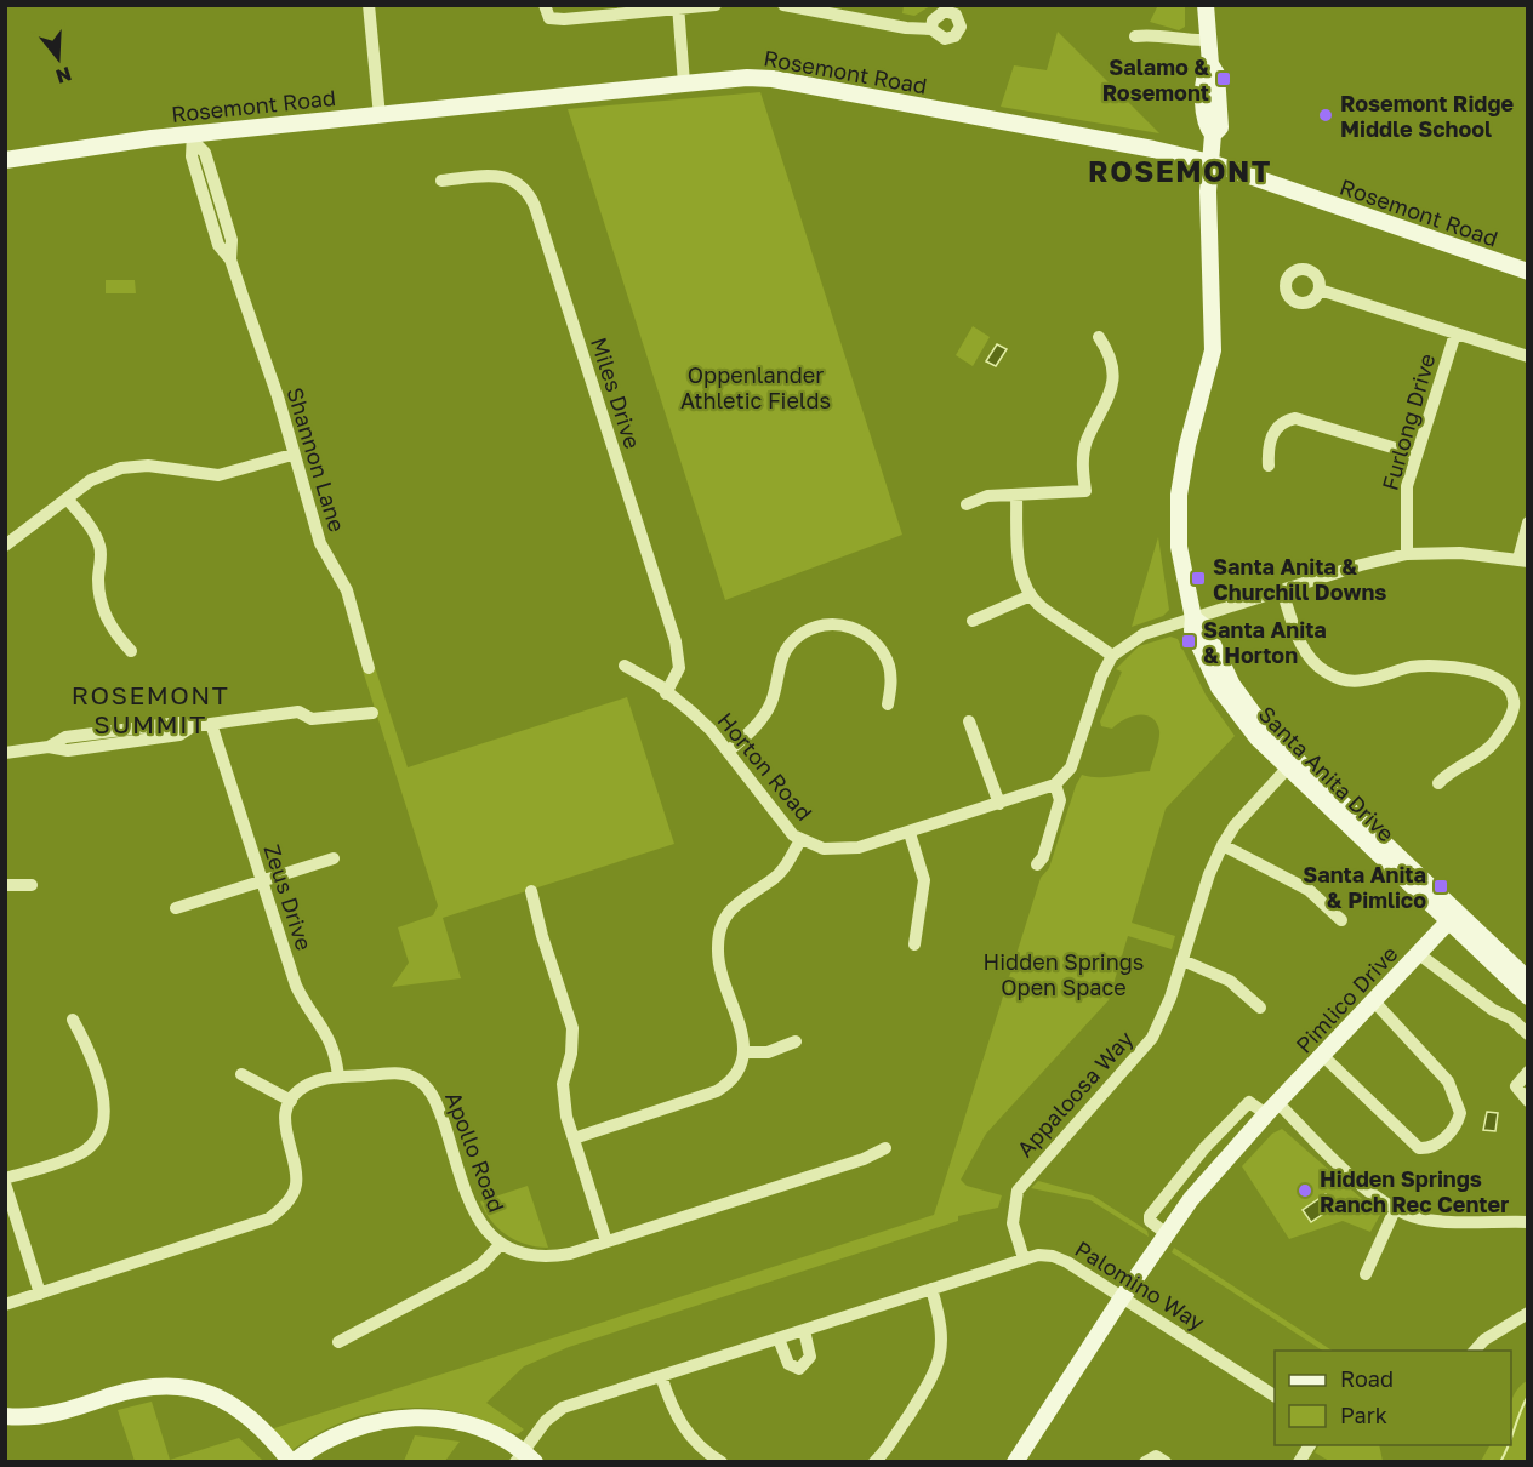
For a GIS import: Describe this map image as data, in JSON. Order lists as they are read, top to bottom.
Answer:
{
  "streets": {
    "main road": ["Rosemont Road", "Santa Anita Drive", "Pimlico Drive"],
    "street": [
      "Miles Drive",
      "Furlong Drive",
      "Shannon Lane",
      "Horton Road",
      "Zeus Drive",
      "Appaloosa Way",
      "Apollo Road",
      "Palomino Way"
    ]
  },
  "crossings": [
    ["Rosemont Road", "Shannon Lane"],
    ["Rosemont Road", "Santa Anita Drive"],
    ["Miles Drive", "Horton Road"],
    ["Santa Anita Drive", "Pimlico Drive"],
    ["Santa Anita Drive", "Appaloosa Way"],
    ["Zeus Drive", "Apollo Road"],
    ["Pimlico Drive", "Palomino Way"],
    ["Appaloosa Way", "Palomino Way"]
  ],
  "districts": ["ROSEMONT", "ROSEMONT SUMMIT"],
  "parks": ["Oppenlander Athletic Fields", "Hidden Springs Open Space"],
  "places": {
    "transit": [
      "Salamo & Rosemont",
      "Santa Anita & Churchill Downs",
      "Santa Anita & Horton",
      "Santa Anita & Pimlico"
    ],
    "other": ["Rosemont Ridge Middle School", "Hidden Springs Ranch Rec Center"]
  },
  "legend": ["Road", "Park"],
  "north": "bottom"
}
